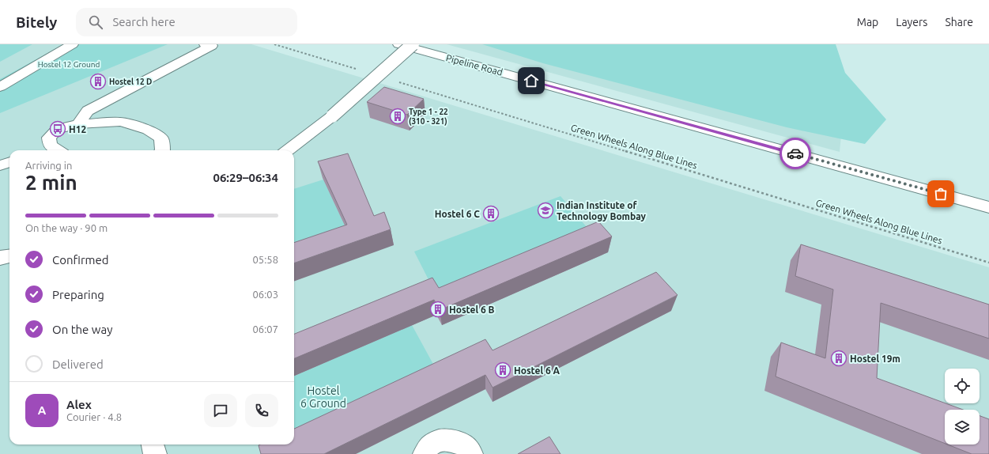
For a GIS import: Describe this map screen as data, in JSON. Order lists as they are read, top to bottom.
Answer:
{
  "streets": {
    "lane": ["Pipeline Road"],
    "path": ["Green Wheels Along Blue Lines"]
  },
  "parks": ["Hostel 12 Ground", "Hostel 6 Ground"],
  "places": {
    "building": [
      "Hostel 12 D",
      "Type 1 - 22 (310 - 321)",
      "Hostel 6 C",
      "Hostel 6 B",
      "Hostel 19m",
      "Hostel 6 A"
    ],
    "bus stop": ["H12"],
    "school or university": ["Indian Institute of Technology Bombay"]
  },
  "page": {
    "header": "Bitely",
    "search": "Search here",
    "nav": ["Map", "Layers", "Share"],
    "heading": ["2 min", "Arriving in", "06:29–06:34"],
    "panel": ["Alex", "Courier · 4.8"],
    "bar": "On the way · 90 m",
    "list": [
      ["Confirmed", "05:58"],
      ["Preparing", "06:03"],
      ["On the way", "06:07"],
      "Delivered"
    ],
    "round": "A"
  }
}
